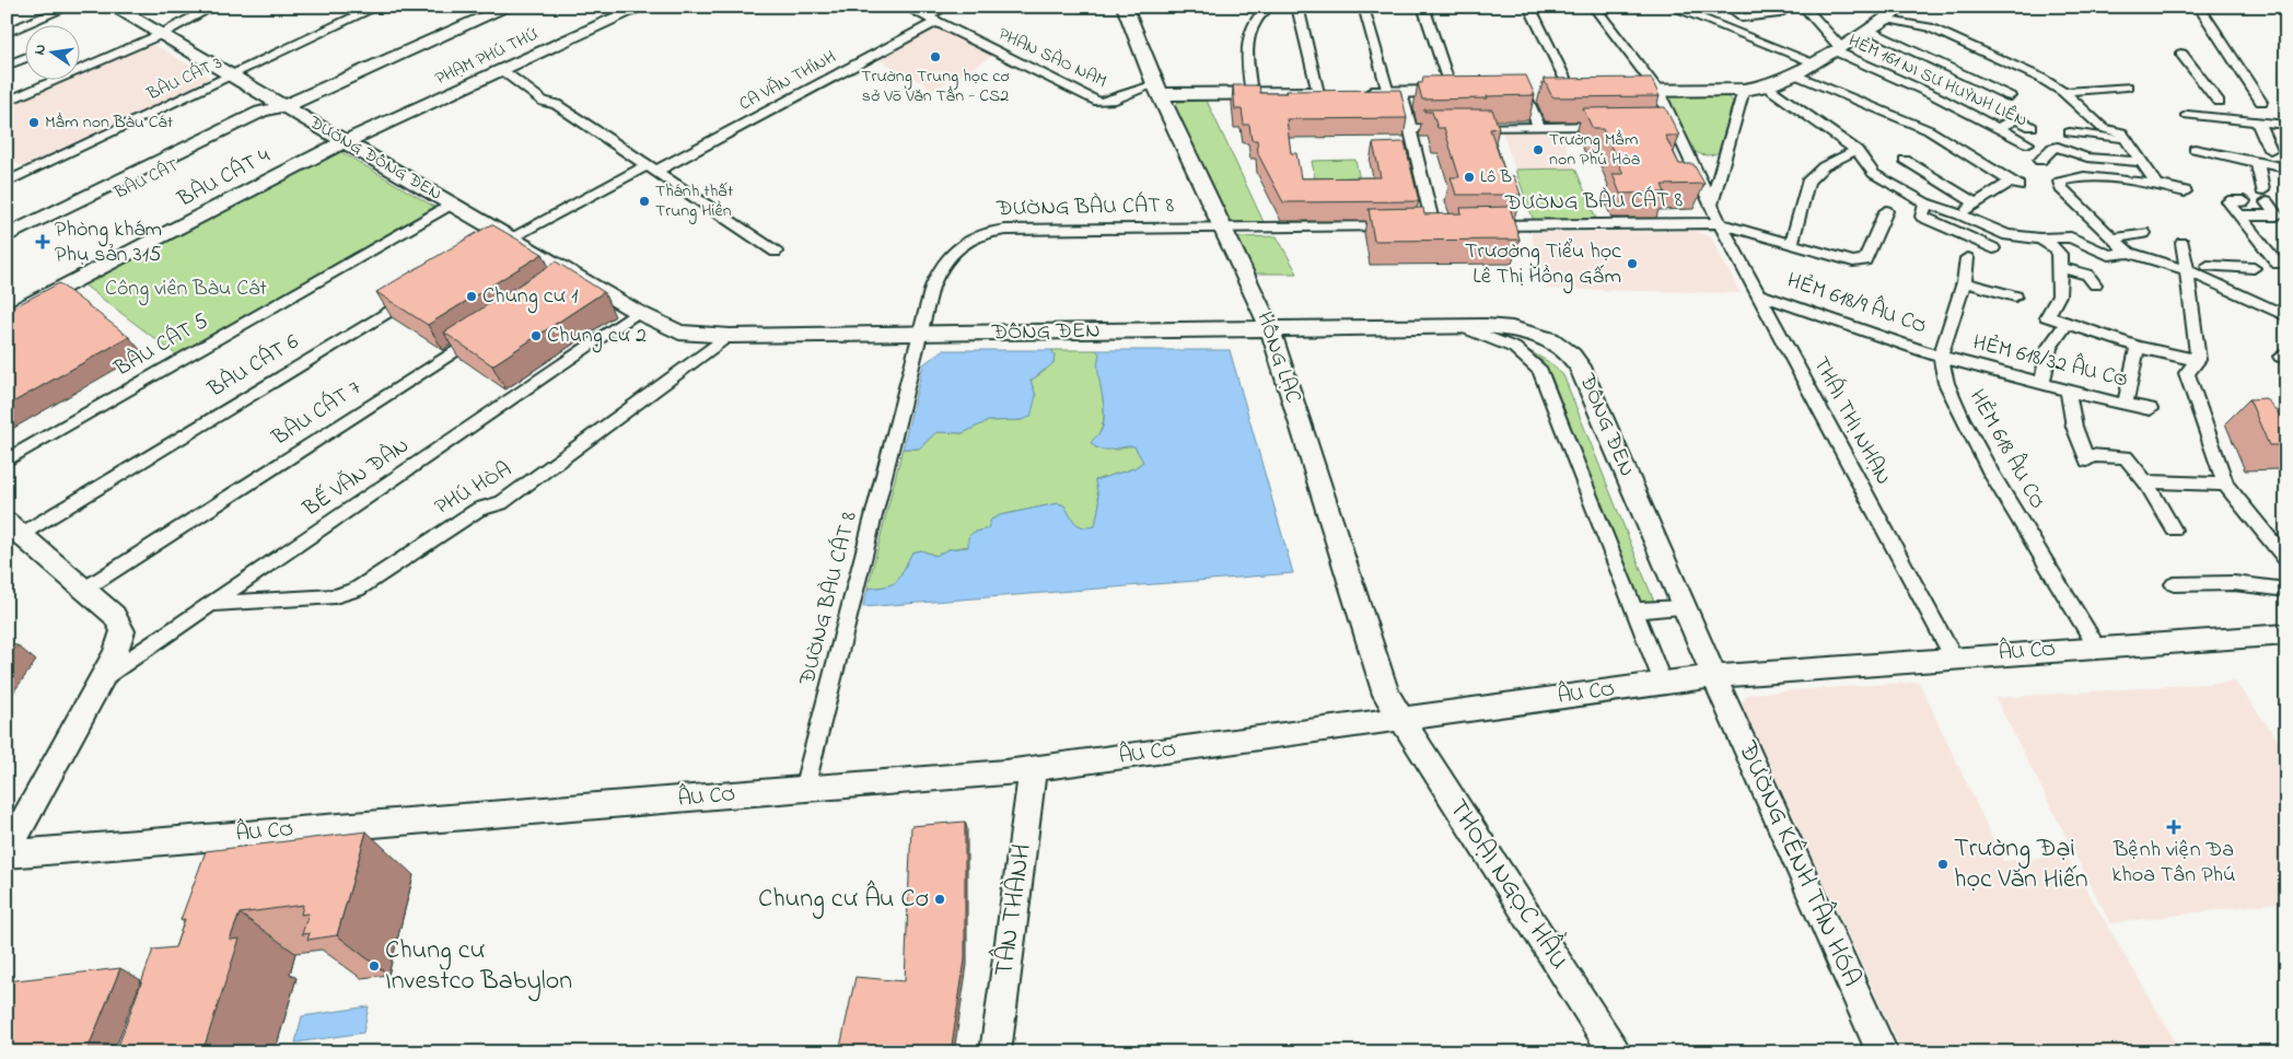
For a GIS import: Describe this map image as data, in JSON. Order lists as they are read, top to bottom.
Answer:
{
  "streets": {
    "street": [
      "PHẠM PHÚ THỨ",
      "PHAN SÀO NAM",
      "BÀU CÁT 3",
      "CA VĂN THỈNH",
      "HẺM 161 NI SƯ HUỲNH LIÊN",
      "ĐƯỜNG ĐỒNG ĐEN",
      "BÀU CÁT 4",
      "BÀU CÁT",
      "ĐƯỜNG BÀU CÁT 8",
      "HẺM 618/9 ÂU CƠ",
      "ĐỒNG ĐEN",
      "BÀU CÁT 5",
      "HỒNG LẠC",
      "HẺM 618/32 ÂU CƠ",
      "BÀU CÁT 6",
      "BÀU CÁT 7",
      "THÁI THỊ NHẠN",
      "HẺM 618 ÂU CƠ",
      "BẾ VĂN ĐÀN",
      "PHÚ HÒA",
      "ÂU CƠ",
      "ĐƯỜNG KÊNH TÂN HÓA",
      "THOẠI NGỌC HẦU",
      "TÂN THÀNH"
    ]
  },
  "crossings": [
    ["PHẠM PHÚ THỨ", "ĐƯỜNG ĐỒNG ĐEN"],
    ["PHẠM PHÚ THỨ", "BÀU CÁT 4"],
    ["PHAN SÀO NAM", "CA VĂN THỈNH"],
    ["PHAN SÀO NAM", "HỒNG LẠC"],
    ["BÀU CÁT 3", "ĐƯỜNG ĐỒNG ĐEN"],
    ["CA VĂN THỈNH", "ĐƯỜNG ĐỒNG ĐEN"],
    ["ĐƯỜNG ĐỒNG ĐEN", "BÀU CÁT 4"],
    ["ĐƯỜNG ĐỒNG ĐEN", "BÀU CÁT"],
    ["ĐƯỜNG ĐỒNG ĐEN", "ĐỒNG ĐEN"],
    ["ĐƯỜNG ĐỒNG ĐEN", "BÀU CÁT 5"],
    ["ĐƯỜNG ĐỒNG ĐEN", "BẾ VĂN ĐÀN"],
    ["ĐƯỜNG BÀU CÁT 8", "ĐỒNG ĐEN"],
    ["ĐƯỜNG BÀU CÁT 8", "HỒNG LẠC"],
    ["ĐƯỜNG BÀU CÁT 8", "THÁI THỊ NHẠN"],
    ["ĐƯỜNG BÀU CÁT 8", "ÂU CƠ"],
    ["HẺM 618/9 ÂU CƠ", "HẺM 618/32 ÂU CƠ"],
    ["HẺM 618/9 ÂU CƠ", "THÁI THỊ NHẠN"],
    ["HẺM 618/9 ÂU CƠ", "HẺM 618 ÂU CƠ"],
    ["ĐỒNG ĐEN", "HỒNG LẠC"],
    ["ĐỒNG ĐEN", "BẾ VĂN ĐÀN"],
    ["ĐỒNG ĐEN", "PHÚ HÒA"],
    ["ĐỒNG ĐEN", "ÂU CƠ"],
    ["ĐỒNG ĐEN", "ĐƯỜNG KÊNH TÂN HÓA"],
    ["HỒNG LẠC", "ÂU CƠ"],
    ["HỒNG LẠC", "THOẠI NGỌC HẦU"],
    ["HẺM 618/32 ÂU CƠ", "HẺM 618 ÂU CƠ"],
    ["THÁI THỊ NHẠN", "ÂU CƠ"],
    ["HẺM 618 ÂU CƠ", "ÂU CƠ"],
    ["BẾ VĂN ĐÀN", "PHÚ HÒA"],
    ["ÂU CƠ", "ĐƯỜNG KÊNH TÂN HÓA"],
    ["ÂU CƠ", "THOẠI NGỌC HẦU"],
    ["ÂU CƠ", "TÂN THÀNH"]
  ],
  "parks": ["Công viên Bàu Cát"],
  "places": {
    "other": [
      "Trường Trung học cơ sở Võ Văn Tần - CS2",
      "Mầm non Bàu Cát",
      "Trường Mầm non Phú Hòa",
      "Lô B",
      "Thánh thất Trung Hiền",
      "Trươờng Tiểu học Lê Thị Hồng Gấm",
      "Chung cư 1",
      "Chung cư 2",
      "Trường Đại học Văn Hiến",
      "Chung cư Âu Cơ",
      "Chung cư Investco Babylon"
    ],
    "health": ["Phòng khám Phụ sản 315", "Bệnh viện Đa khoa Tân Phú"]
  },
  "north": "left"
}
